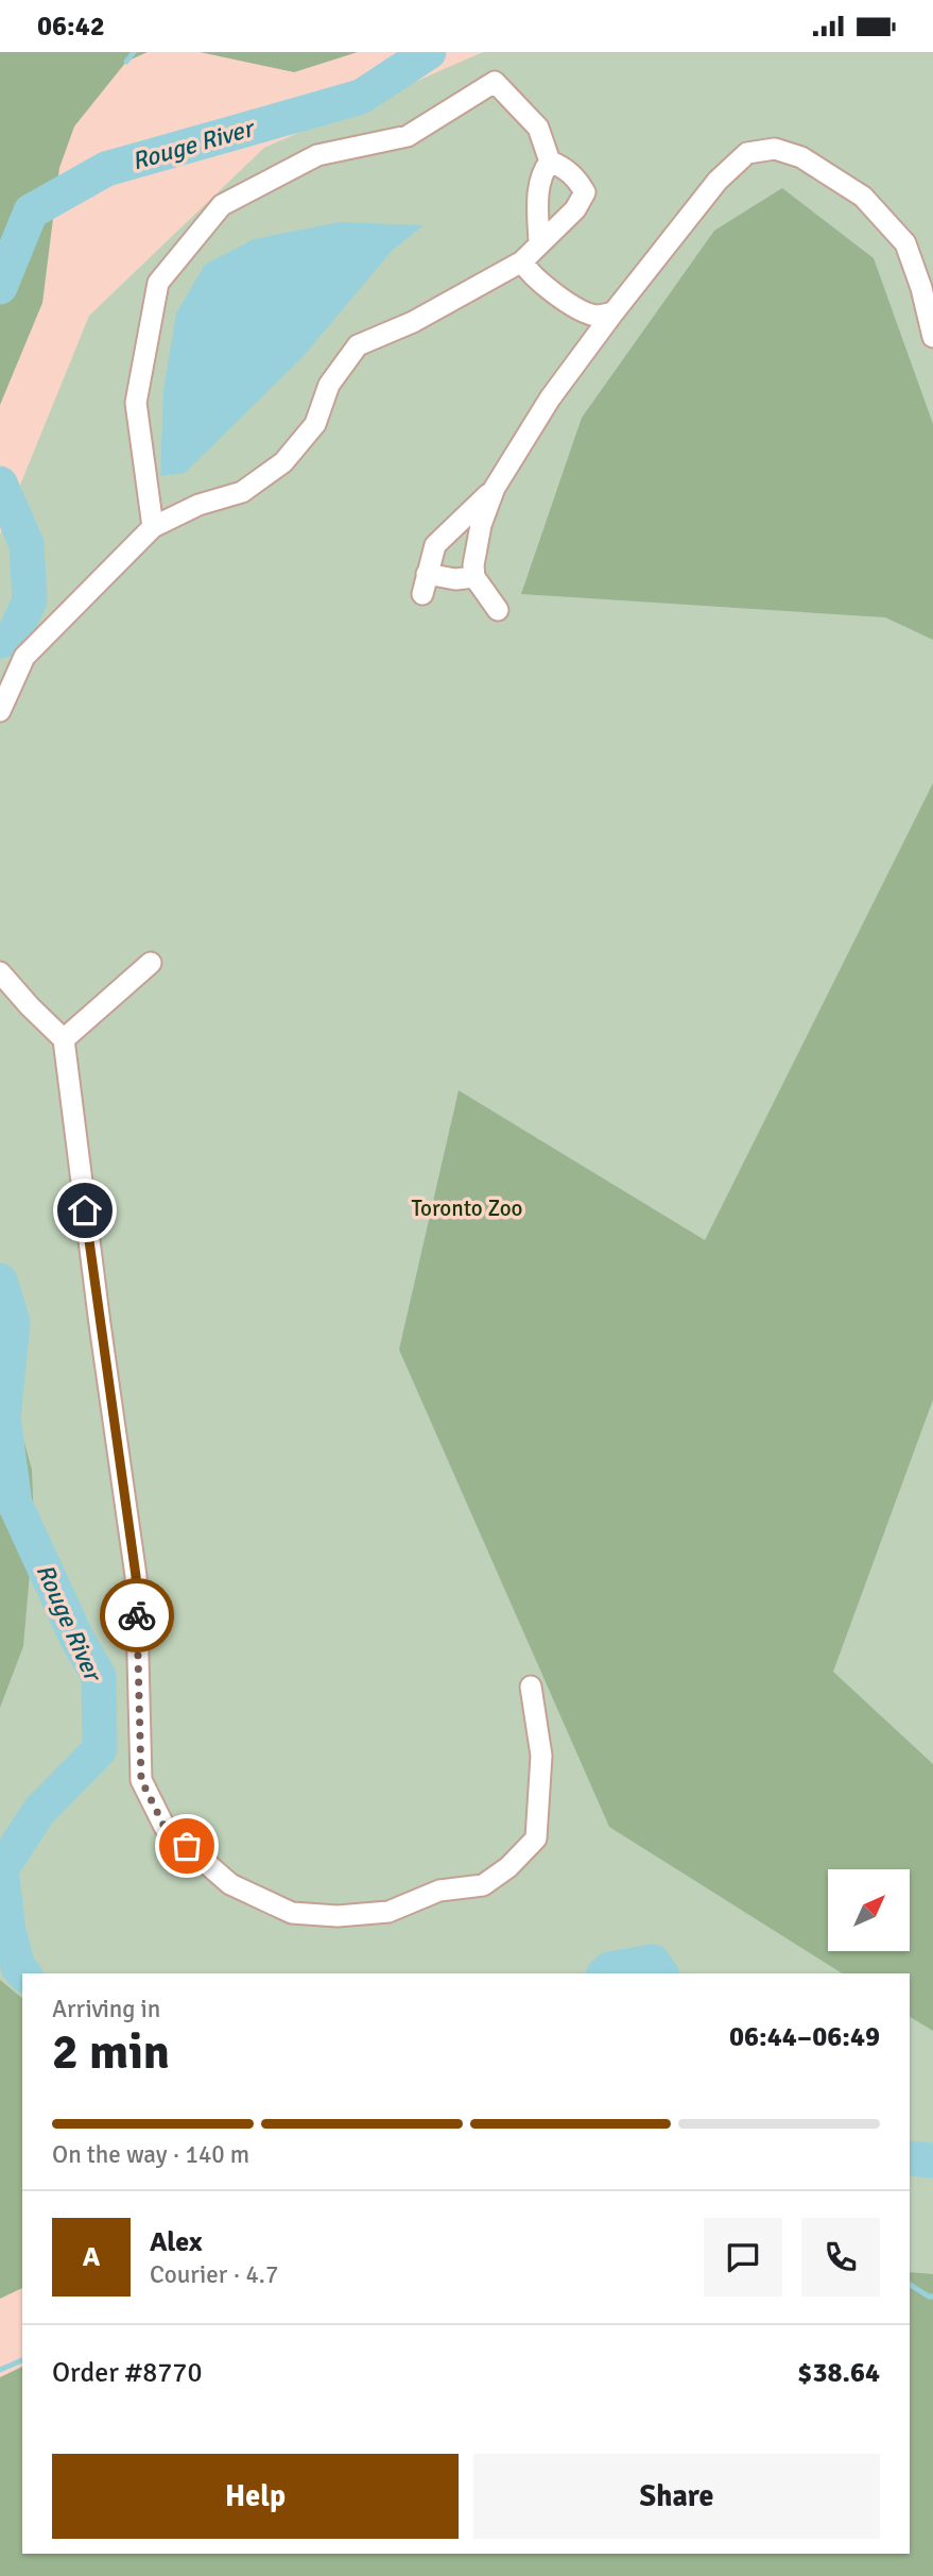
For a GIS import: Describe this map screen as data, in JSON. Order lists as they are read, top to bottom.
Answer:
{
  "water": ["Rouge River"],
  "parks": ["Toronto Zoo"],
  "north": "top right",
  "page": {
    "status": "06:42",
    "heading": ["2 min", "Arriving in", "06:44–06:49"],
    "panel": [
      "Alex",
      "Courier · 4.7",
      "Order #8770",
      "$38.64"
    ],
    "bar": "On the way · 140 m",
    "round": "A",
    "buttons": ["Help", "Share"]
  }
}
